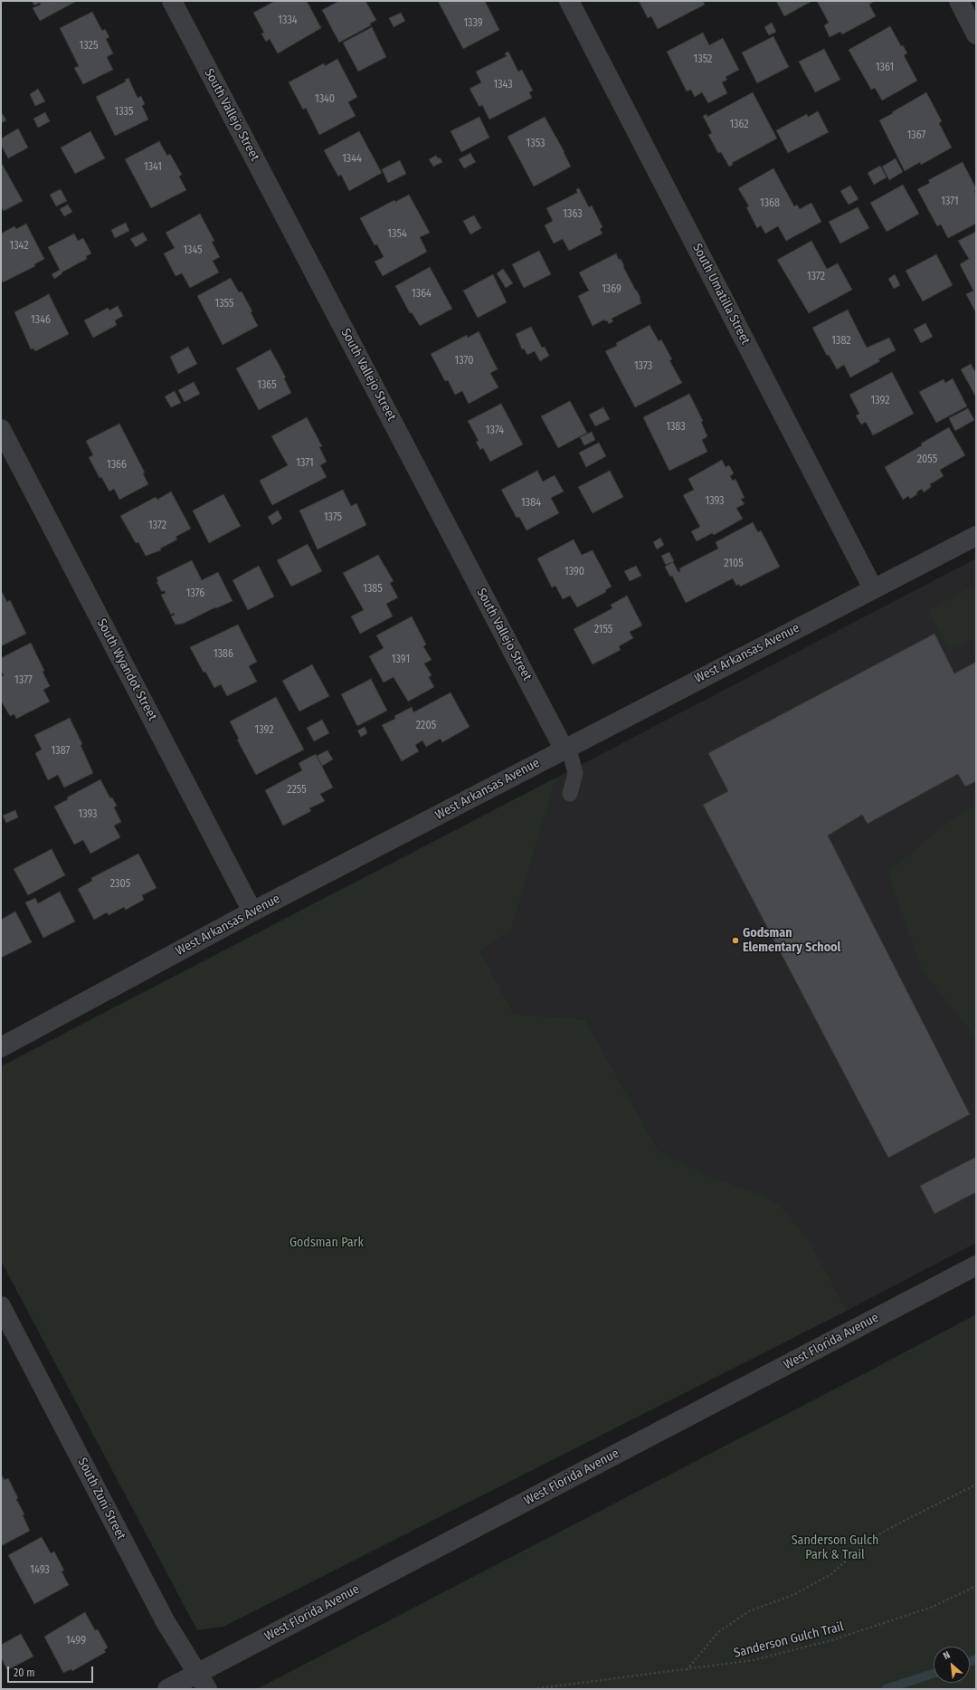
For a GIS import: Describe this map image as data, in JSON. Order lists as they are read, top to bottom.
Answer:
{
  "streets": {
    "street": [
      "South Vallejo Street",
      "South Umatilla Street",
      "West Arkansas Avenue",
      "South Wyandot Street",
      "West Florida Avenue",
      "South Zuni Street"
    ],
    "path": ["Sanderson Gulch Trail"]
  },
  "crossings": [
    ["South Vallejo Street", "West Arkansas Avenue"],
    ["South Umatilla Street", "West Arkansas Avenue"],
    ["West Arkansas Avenue", "South Wyandot Street"],
    ["West Florida Avenue", "South Zuni Street"]
  ],
  "parks": ["Godsman Park", "Sanderson Gulch Park & Trail"],
  "places": ["Godsman Elementary School"],
  "house_numbers": [
    "1334",
    "1339",
    "1325",
    "1352",
    "1361",
    "1343",
    "1340",
    "1335",
    "1362",
    "1367",
    "1353",
    "1344",
    "1341",
    "1371",
    "1368",
    "1363",
    "1354",
    "1342",
    "1345",
    "1372",
    "1369",
    "1364",
    "1355",
    "1346",
    "1382",
    "1370",
    "1373",
    "1365",
    "1392",
    "1383",
    "1374",
    "2055",
    "1371",
    "1366",
    "1393",
    "1384",
    "1375",
    "1372",
    "2105",
    "1390",
    "1385",
    "1376",
    "2155",
    "1386",
    "1391",
    "1377",
    "2205",
    "1392",
    "1387",
    "2255",
    "1393",
    "2305",
    "1493",
    "1499"
  ],
  "scale_bar": "20 m",
  "north": "top left"
}
